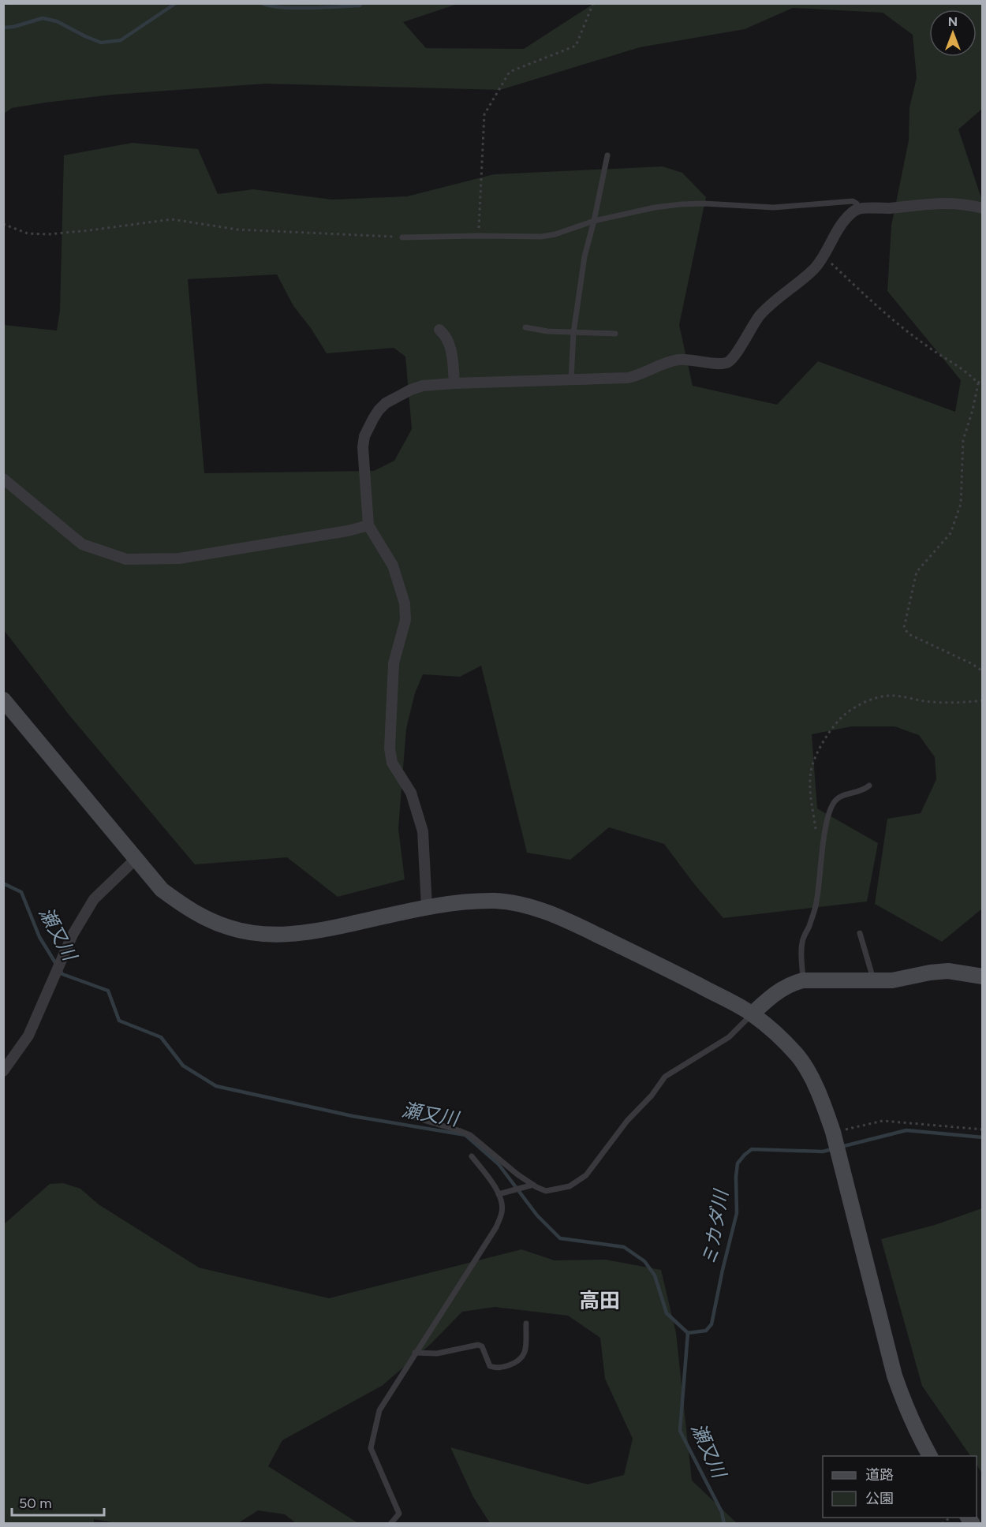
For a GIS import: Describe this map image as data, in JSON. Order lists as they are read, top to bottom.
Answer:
{
  "districts": ["高田"],
  "water": ["瀬又川", "ミカダ川"],
  "legend": ["道路", "公園"],
  "scale_bar": "50 m",
  "north": "top"
}
